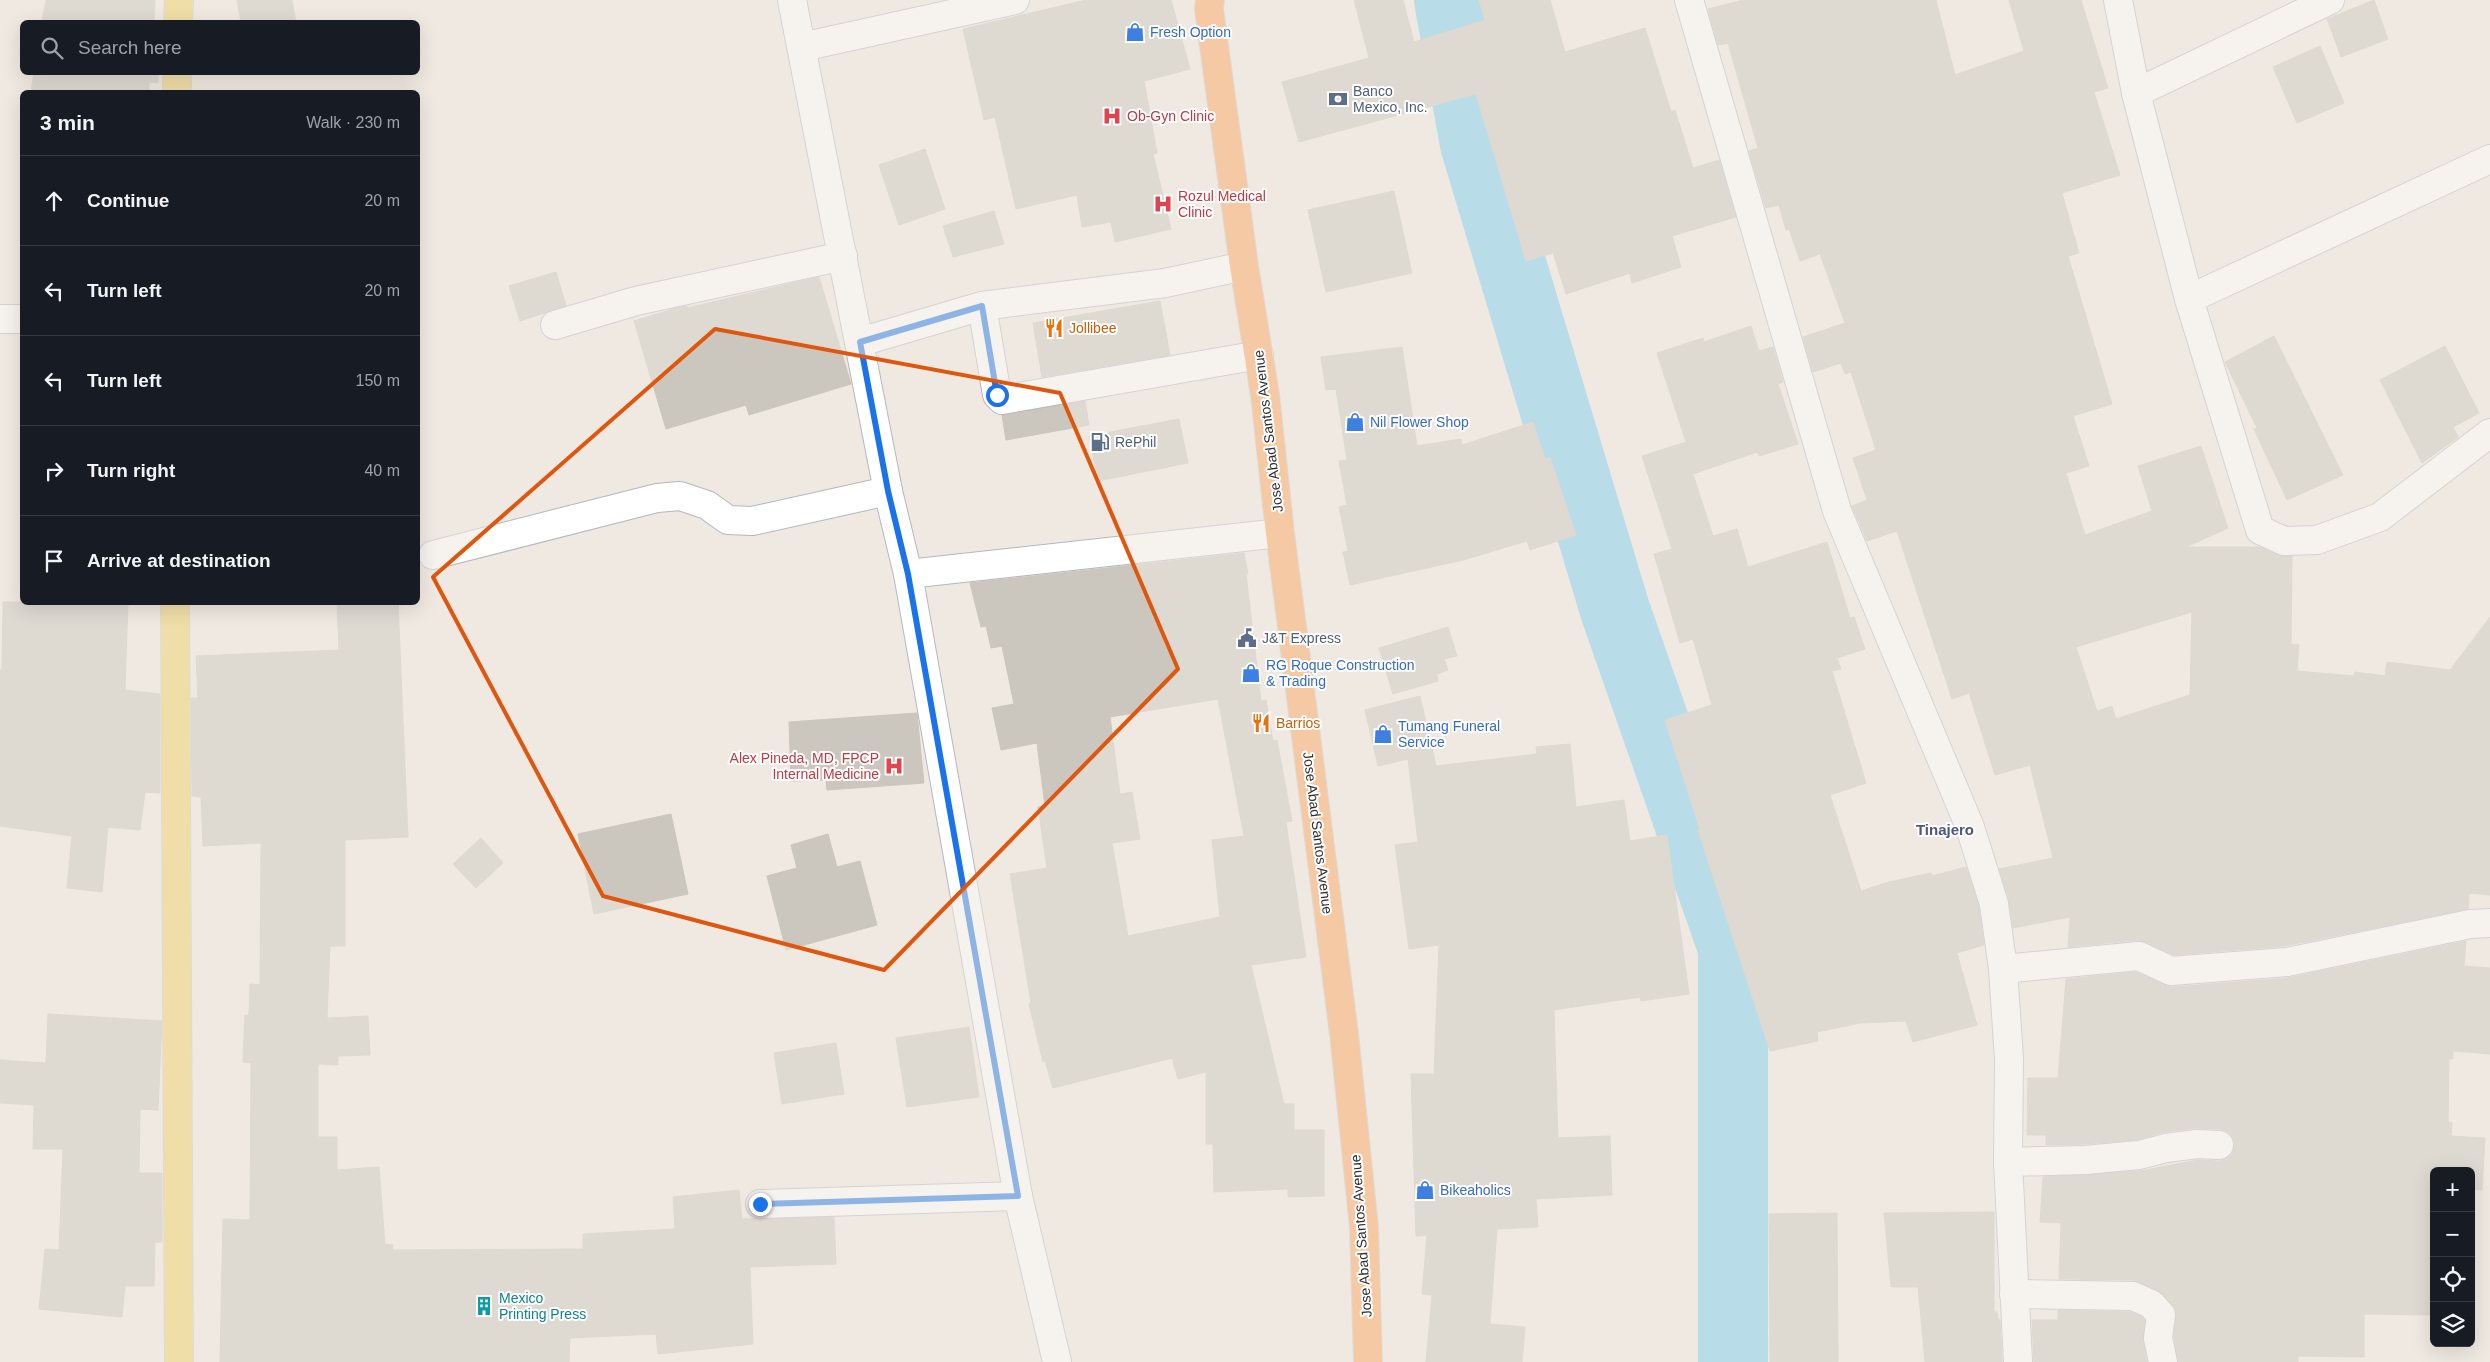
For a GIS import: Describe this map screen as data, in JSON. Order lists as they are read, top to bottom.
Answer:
{
  "streets": {
    "highway": ["Jose Abad Santos Avenue"]
  },
  "districts": ["Tinajero"],
  "places": {
    "shop": [
      "Fresh Option",
      "Nil Flower Shop",
      "RG Roque Construction & Trading",
      "Tumang Funeral Service",
      "Bikeaholics"
    ],
    "bank": ["Banco Mexico, Inc."],
    "hospital": ["Ob-Gyn Clinic", "Rozul Medical Clinic", "Alex Pineda, MD, FPCP Internal Medicine"],
    "restaurant": ["Jollibee", "Barrios"],
    "fuel station": ["RePhil"],
    "public building": ["J&T Express"],
    "building": ["Mexico Printing Press"]
  },
  "page": {
    "search": "Search here",
    "heading": ["3 min", "Walk · 230 m"],
    "list": [
      ["Continue", "20 m"],
      ["Turn left", "20 m"],
      ["Turn left", "150 m"],
      ["Turn right", "40 m"],
      "Arrive at destination"
    ],
    "map_buttons": ["+", "−"]
  }
}
